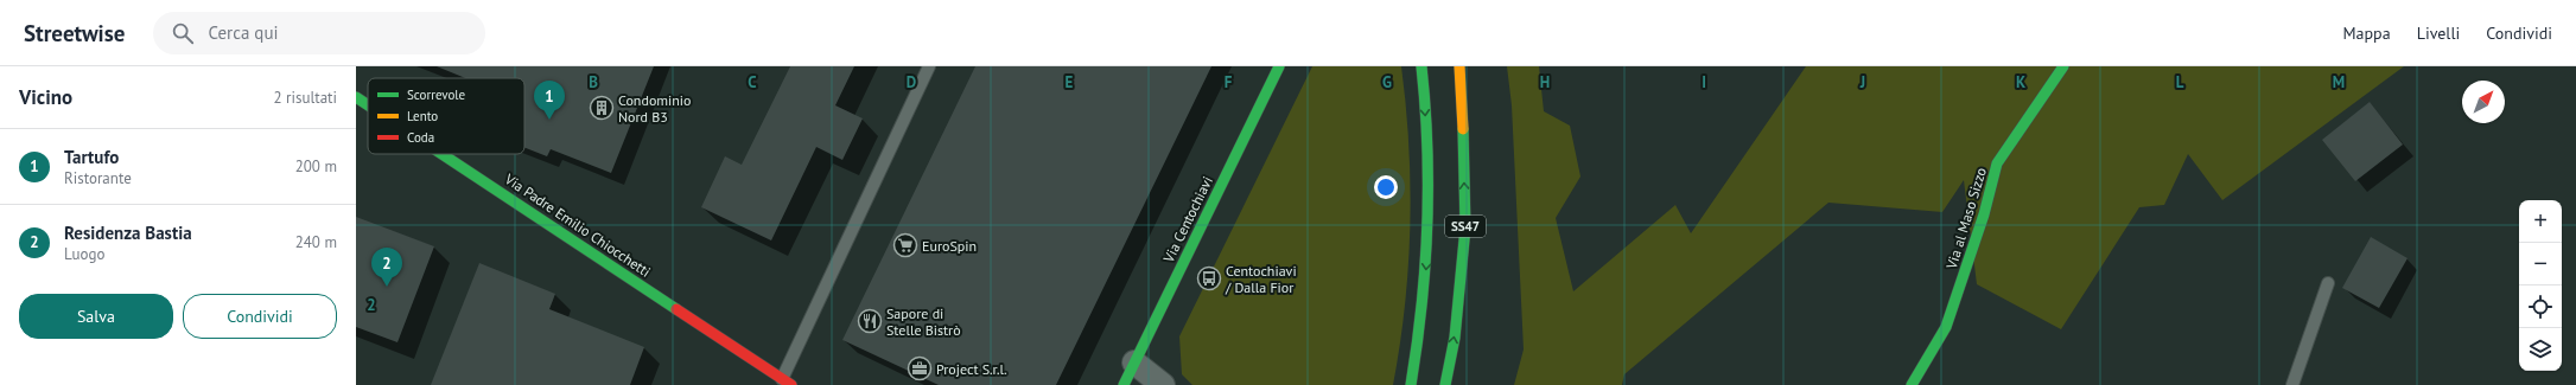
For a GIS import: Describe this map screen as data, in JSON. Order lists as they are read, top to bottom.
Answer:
{
  "streets": {
    "main road": [
      "Via al Maso Sizzo",
      "Via Centochiavi",
      "Via Padre Emilio Chiocchetti",
      "SS47"
    ]
  },
  "places": {
    "building": ["Condominio Nord B3"],
    "supermarket": ["EuroSpin"],
    "bus stop": ["Centochiavi / Dalla Fior"],
    "restaurant": ["Sapore di Stelle Bistrò"],
    "office": ["Project S.r.l."]
  },
  "legend": ["Scorrevole", "Lento", "Coda"],
  "north": "top right",
  "page": {
    "header": "Streetwise",
    "search": "Cerca qui",
    "nav": ["Mappa", "Livelli", "Condividi"],
    "heading": ["Vicino", "2 risultati"],
    "pins": ["1", "2"],
    "list": [
      {
        "mark": "1",
        "name": "Tartufo",
        "note": "Ristorante",
        "value": "200 m"
      },
      {
        "mark": "2",
        "name": "Residenza Bastia",
        "note": "Luogo",
        "value": "240 m"
      }
    ],
    "map_buttons": ["+", "−"],
    "buttons": ["Salva", "Condividi"]
  },
  "grid": {
    "columns": [
      "B",
      "C",
      "D",
      "E",
      "F",
      "G",
      "H",
      "I",
      "J",
      "K",
      "L",
      "M"
    ],
    "rows": ["2"]
  }
}
